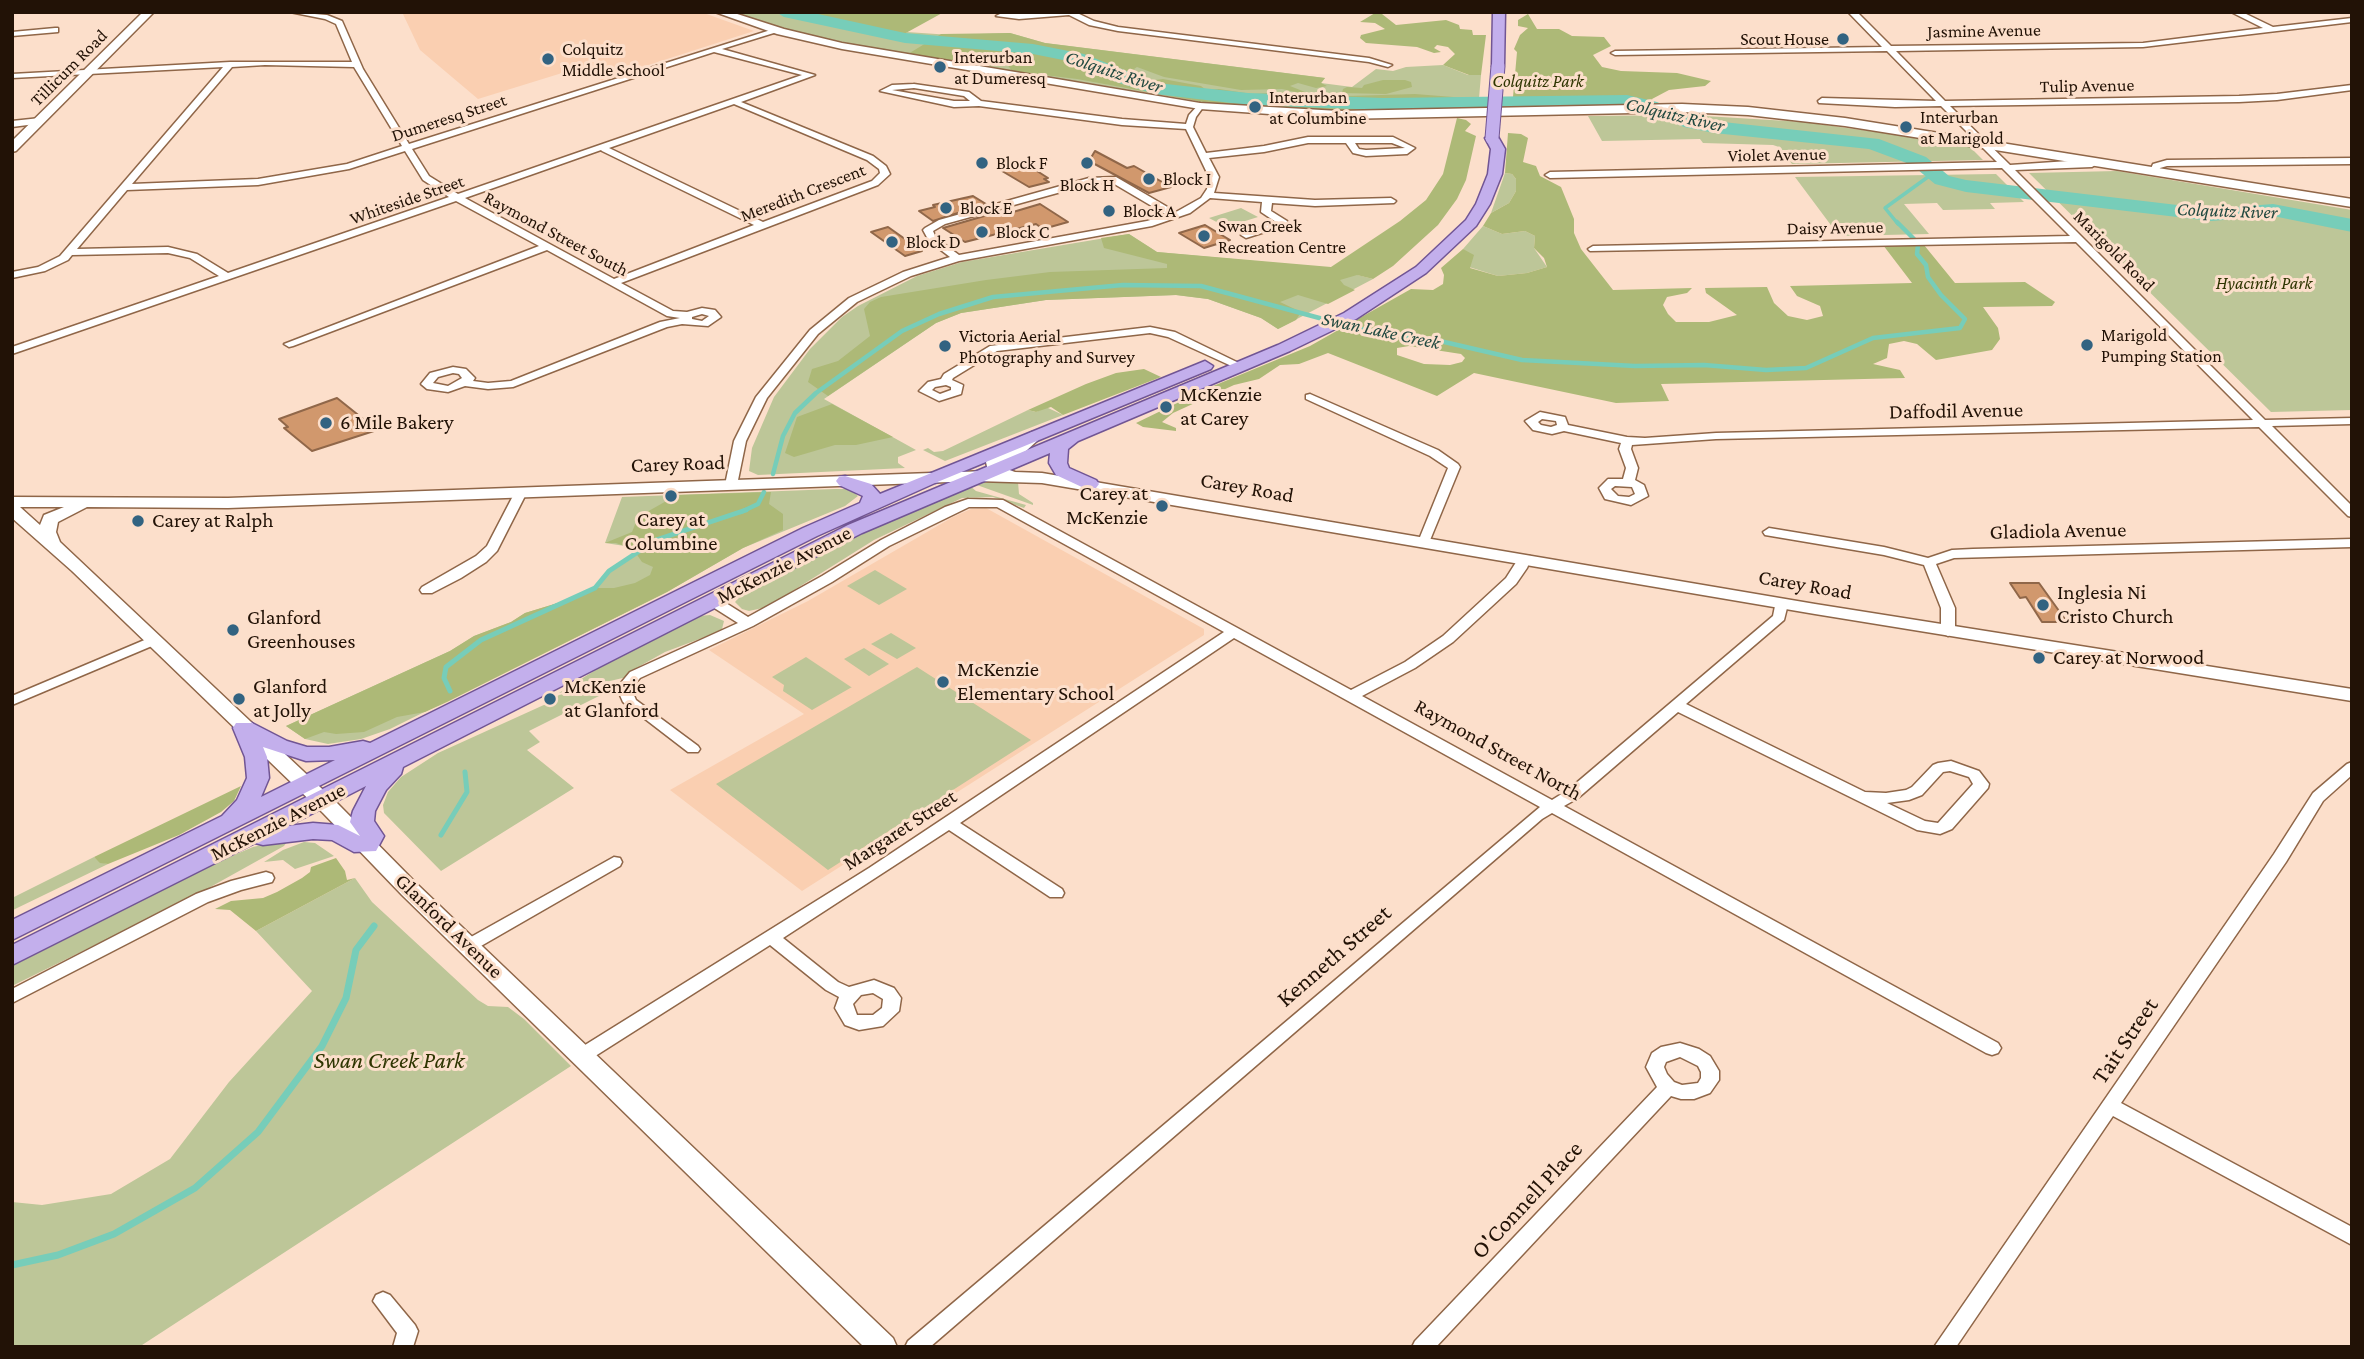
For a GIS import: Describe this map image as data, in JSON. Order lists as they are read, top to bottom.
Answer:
{
  "streets": {
    "main road": [
      "Tillicum Road",
      "Carey Road",
      "McKenzie Avenue",
      "Glanford Avenue"
    ],
    "street": [
      "Jasmine Avenue",
      "Tulip Avenue",
      "Dumeresq Street",
      "Violet Avenue",
      "Meredith Crescent",
      "Whiteside Street",
      "Daisy Avenue",
      "Raymond Street South",
      "Marigold Road",
      "Daffodil Avenue",
      "Gladiola Avenue",
      "Raymond Street North",
      "Margaret Street",
      "Kenneth Street",
      "Tait Street",
      "O'Connell Place"
    ]
  },
  "crossings": [
    ["Jasmine Avenue", "Marigold Road"],
    ["Tulip Avenue", "Marigold Road"],
    ["Dumeresq Street", "Whiteside Street"],
    ["Dumeresq Street", "Raymond Street South"],
    ["Violet Avenue", "Marigold Road"],
    ["Meredith Crescent", "Whiteside Street"],
    ["Meredith Crescent", "Raymond Street South"],
    ["Whiteside Street", "Raymond Street South"],
    ["Daisy Avenue", "Marigold Road"],
    ["Marigold Road", "Daffodil Avenue"],
    ["Carey Road", "McKenzie Avenue"],
    ["Carey Road", "Kenneth Street"],
    ["McKenzie Avenue", "Glanford Avenue"],
    ["Raymond Street North", "Margaret Street"],
    ["Raymond Street North", "Kenneth Street"],
    ["Margaret Street", "Glanford Avenue"]
  ],
  "water": ["Colquitz River", "Swan Lake Creek"],
  "parks": ["Colquitz Park", "Hyacinth Park", "Swan Creek Park"],
  "places": [
    "Scout House",
    "Colquitz Middle School",
    "Interurban at Dumeresq",
    "Interurban at Columbine",
    "Interurban at Marigold",
    "Block F",
    "Block H",
    "Block I",
    "Block E",
    "Block A",
    "Block C",
    "Swan Creek Recreation Centre",
    "Block D",
    "Marigold Pumping Station",
    "Victoria Aerial Photography and Survey",
    "McKenzie at Carey",
    "6 Mile Bakery",
    "Carey at Columbine",
    "Carey at McKenzie",
    "Carey at Ralph",
    "Inglesia Ni Cristo Church",
    "Glanford Greenhouses",
    "Carey at Norwood",
    "McKenzie Elementary School",
    "Glanford at Jolly",
    "McKenzie at Glanford"
  ]
}
